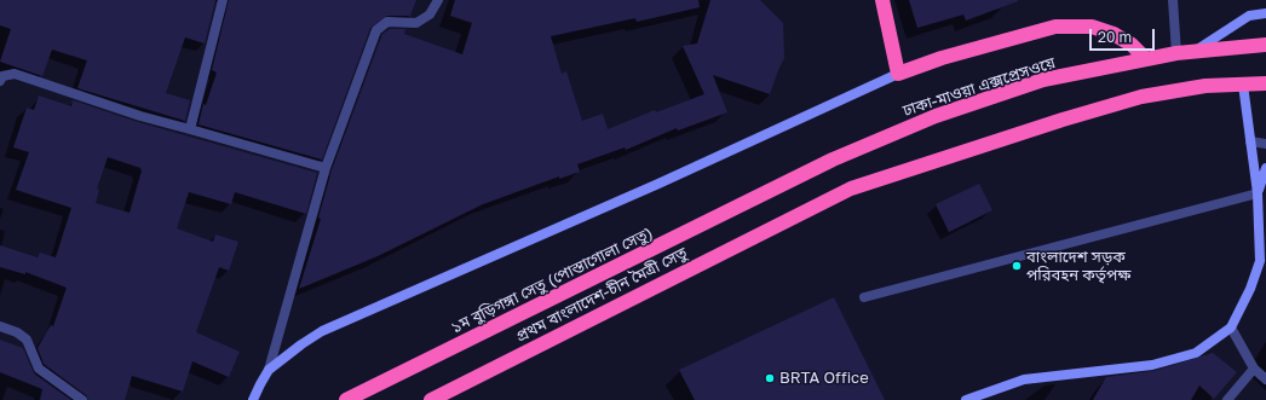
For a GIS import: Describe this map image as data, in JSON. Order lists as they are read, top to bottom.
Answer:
{
  "streets": {
    "highway": ["ঢাকা-মাওয়া এক্সপ্রেসওয়ে", "১ম বুড়িগঙ্গা সেতু (পোস্তাগোলা সেতু)", "প্রথম বাংলাদেশ-চীন মৈত্রী সেতু"]
  },
  "crossings": [
    ["ঢাকা-মাওয়া এক্সপ্রেসওয়ে", "১ম বুড়িগঙ্গা সেতু (পোস্তাগোলা সেতু)"]
  ],
  "places": ["বাংলাদেশ সড়ক পরিবহন কর্তৃপক্ষ", "BRTA Office"],
  "scale_bar": "20 m"
}
